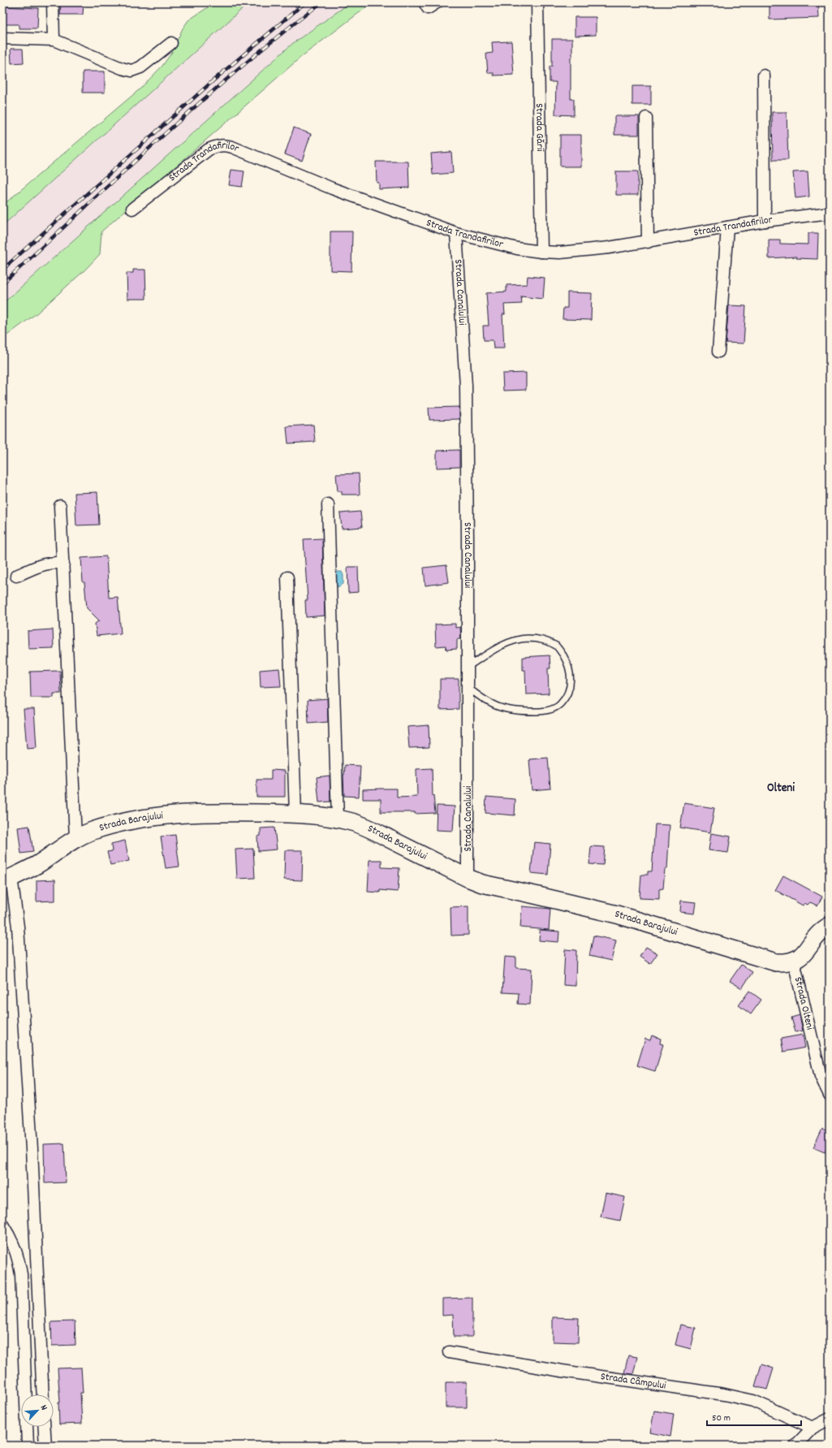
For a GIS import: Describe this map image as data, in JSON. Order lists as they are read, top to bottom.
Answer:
{
  "streets": {
    "street": [
      "Strada Gării",
      "Strada Trandafirilor",
      "Strada Canalului",
      "Strada Barajului",
      "Strada Olteni",
      "Strada Câmpului"
    ]
  },
  "crossings": [
    ["Strada Gării", "Strada Trandafirilor"],
    ["Strada Trandafirilor", "Strada Canalului"],
    ["Strada Canalului", "Strada Barajului"],
    ["Strada Barajului", "Strada Olteni"]
  ],
  "districts": ["Olteni"],
  "scale_bar": "50 m",
  "north": "top right"
}
